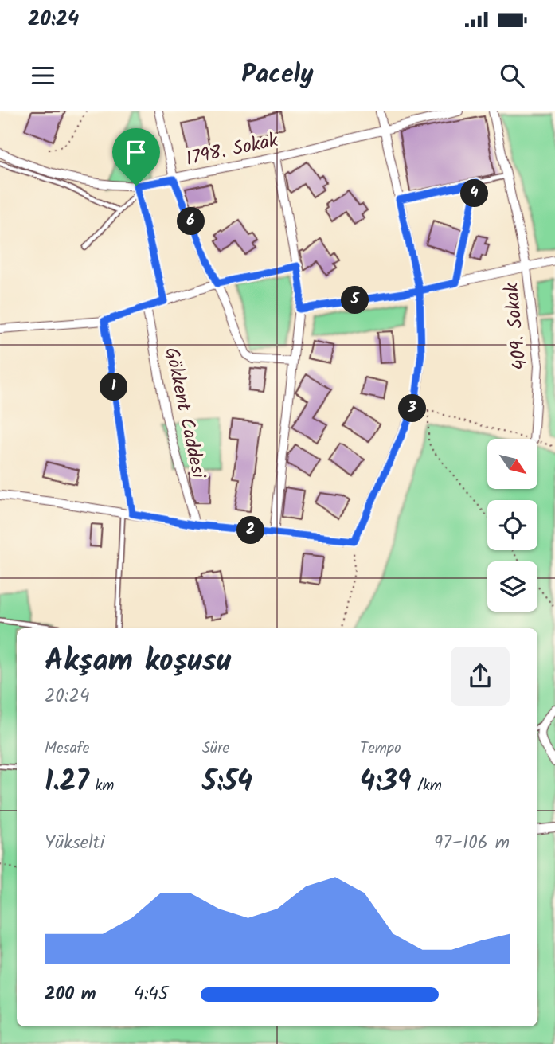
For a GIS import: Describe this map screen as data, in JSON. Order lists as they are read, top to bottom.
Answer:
{
  "streets": {
    "street": ["1798. Sokak", "409. Sokak", "Gökkent Caddesi"]
  },
  "north": "bottom right",
  "page": {
    "status": "20:24",
    "header": "Pacely",
    "pins": [
      "4",
      "6",
      "5",
      "1",
      "3",
      "2"
    ],
    "heading": ["Akşam koşusu", "20:24"],
    "stats": [
      ["Mesafe", "1.27 km"],
      ["Süre", "5:54"],
      ["Tempo", "4:39 /km"]
    ],
    "chart": ["Yükselti", "97–106 m"],
    "list": [
      {
        "name": "200 m",
        "note": "4:45"
      }
    ]
  }
}
